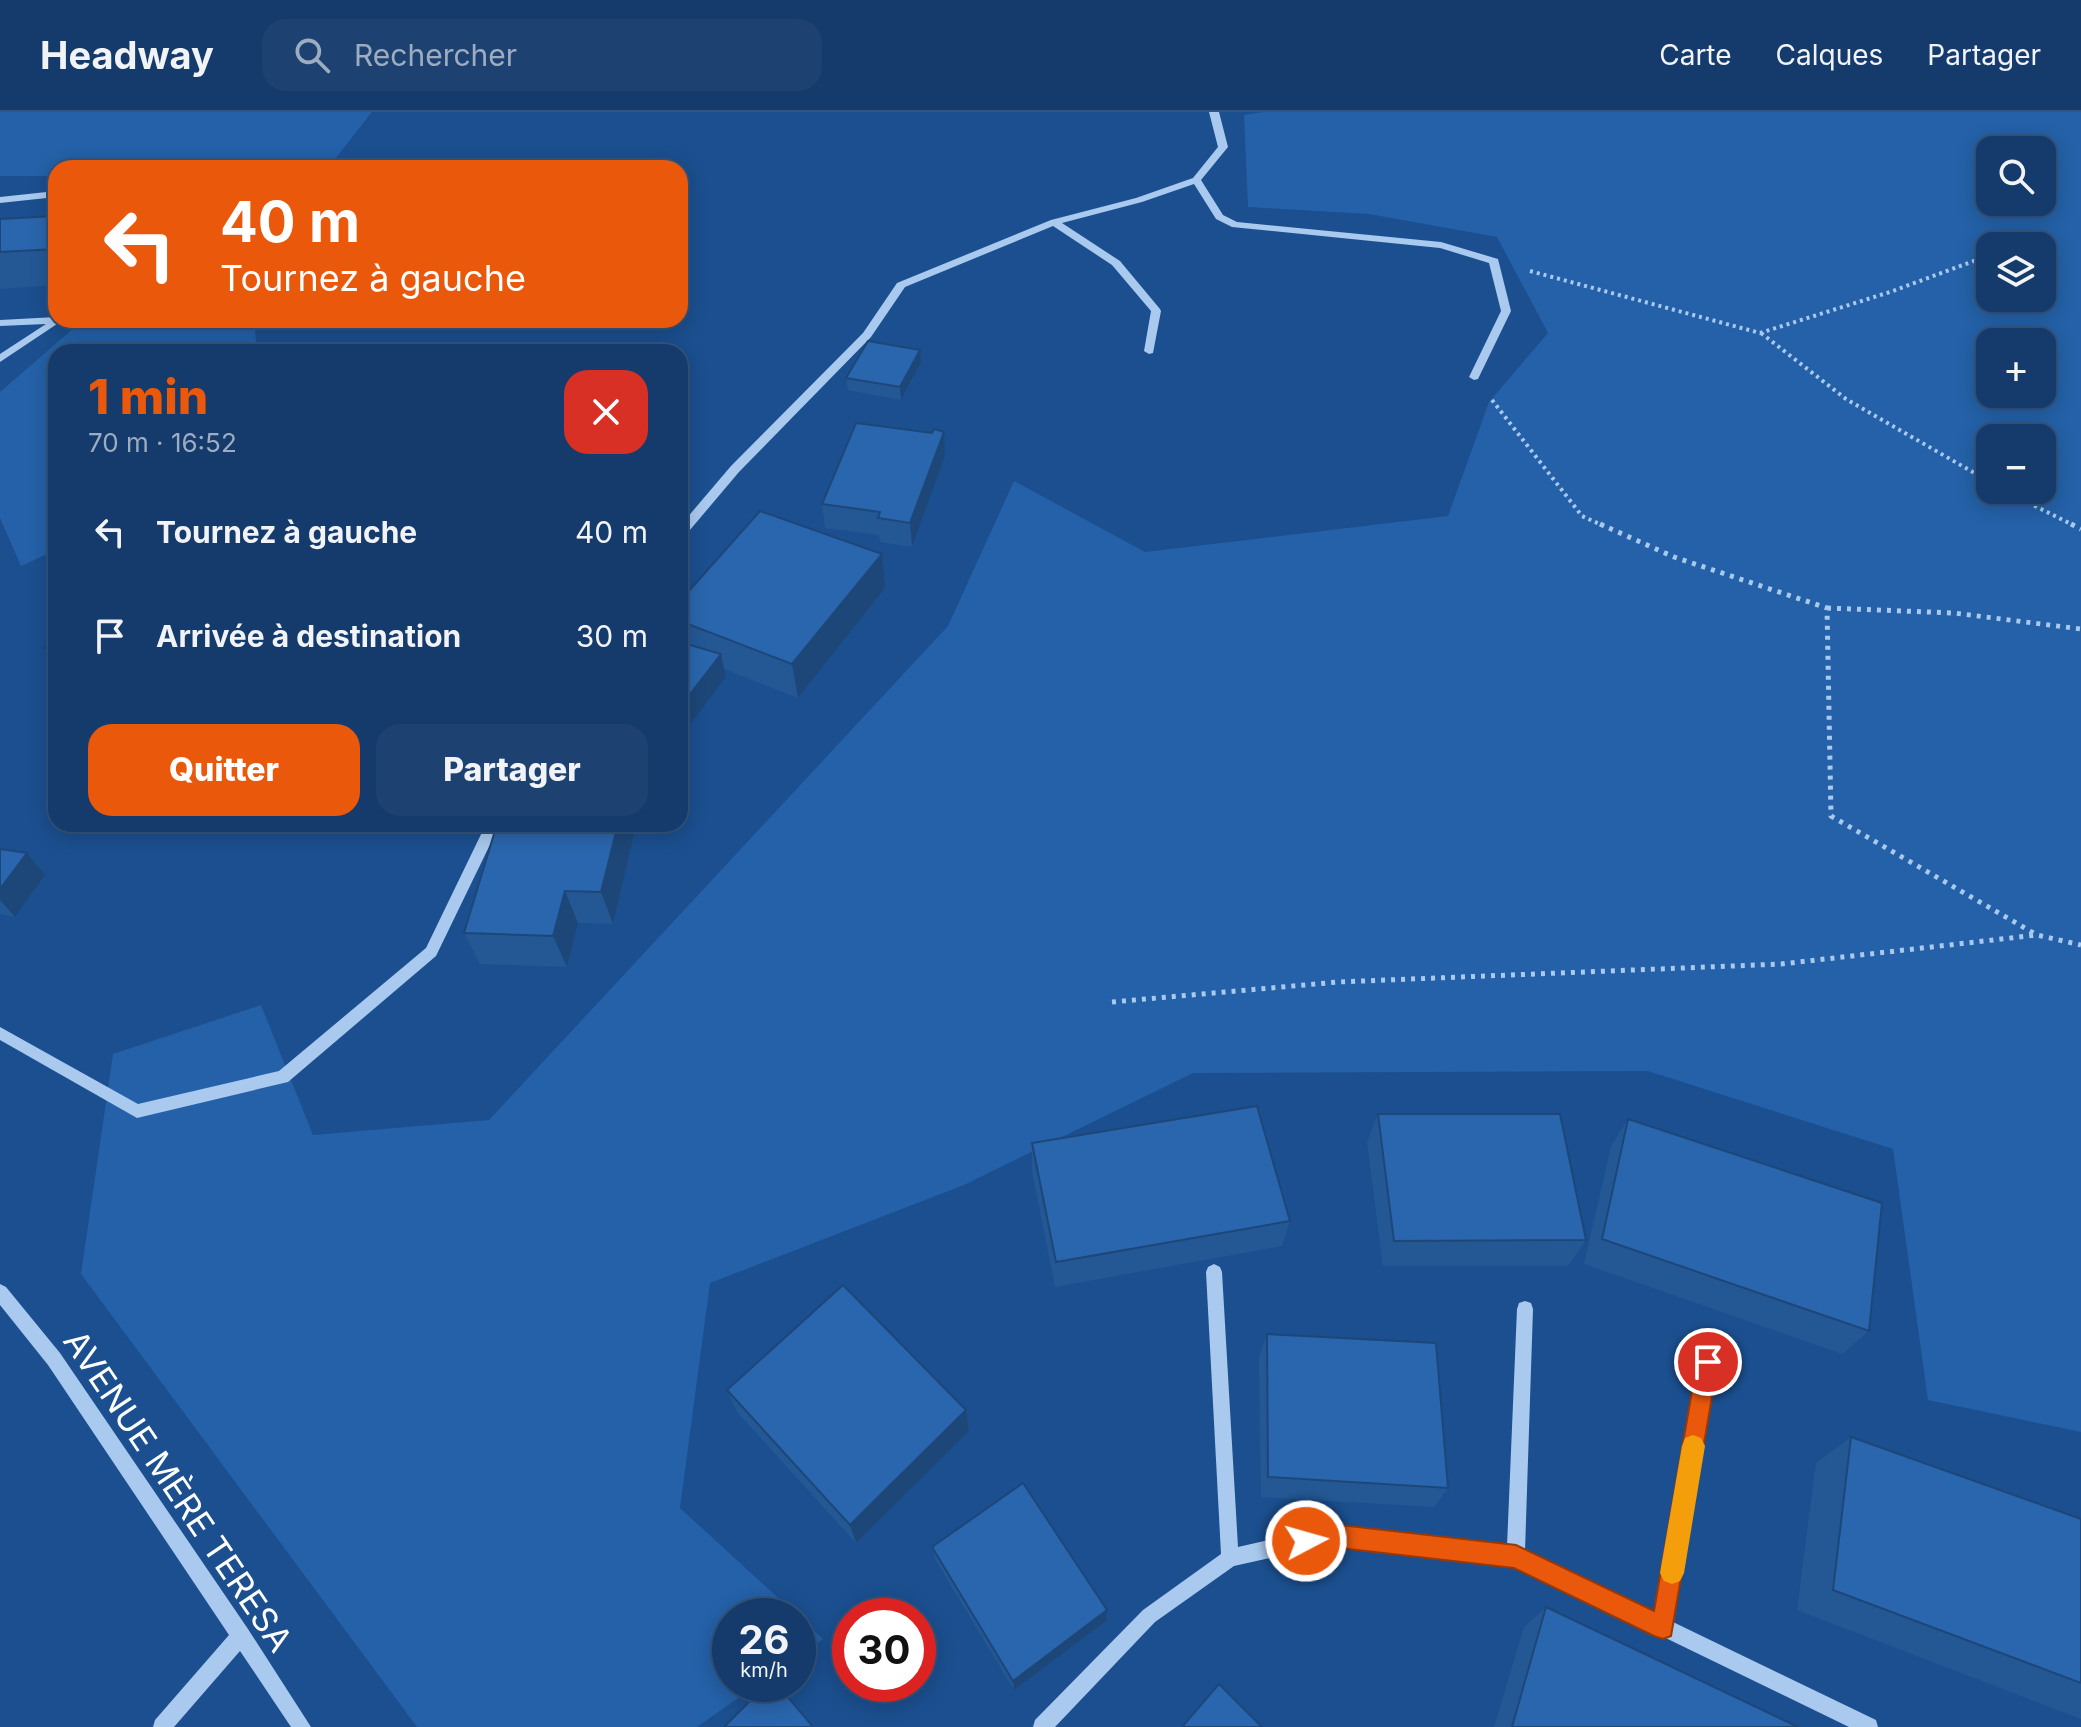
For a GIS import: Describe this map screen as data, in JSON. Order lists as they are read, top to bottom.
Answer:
{
  "streets": {
    "street": ["AVENUE MÈRE TERESA"]
  },
  "page": {
    "header": "Headway",
    "search": "Rechercher",
    "nav": ["Carte", "Calques", "Partager"],
    "map_buttons": ["+", "−"],
    "turn": ["40 m", "Tournez à gauche"],
    "heading": ["1 min", "70 m · 16:52"],
    "list": [
      {
        "name": "Tournez à gauche",
        "value": "40 m"
      },
      {
        "name": "Arrivée à destination",
        "value": "30 m"
      }
    ],
    "buttons": ["Quitter", "Partager"],
    "speed": "26 km/h",
    "limit": "30"
  }
}
